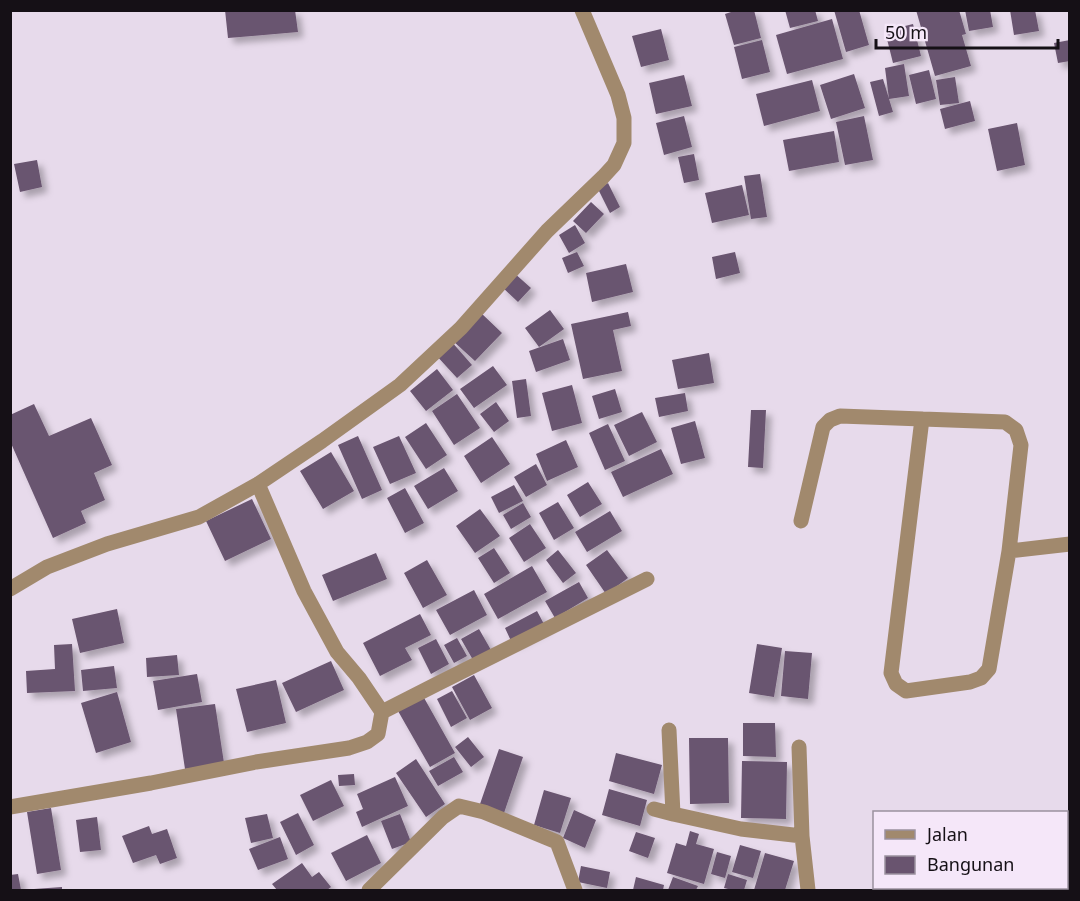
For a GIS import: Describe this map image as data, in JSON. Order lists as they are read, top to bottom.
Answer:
{
  "legend": ["Jalan", "Bangunan"],
  "scale_bar": "50 m"
}
